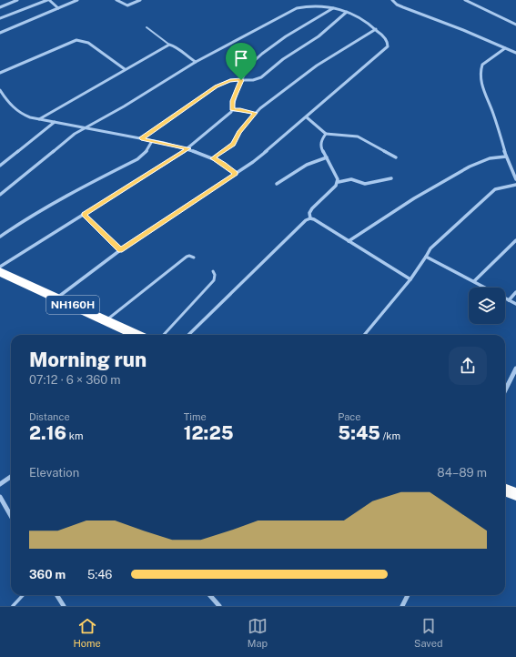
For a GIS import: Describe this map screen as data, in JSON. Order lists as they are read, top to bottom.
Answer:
{
  "streets": {
    "highway": ["NH160H"]
  },
  "page": {
    "heading": ["Morning run", "07:12 · 6 × 360 m"],
    "stats": [
      ["Distance", "2.16 km"],
      ["Time", "12:25"],
      ["Pace", "5:45 /km"]
    ],
    "chart": ["Elevation", "84–89 m"],
    "list": [
      {
        "name": "360 m",
        "note": "5:46"
      }
    ],
    "tabs": ["Home", "Map", "Saved"]
  }
}
